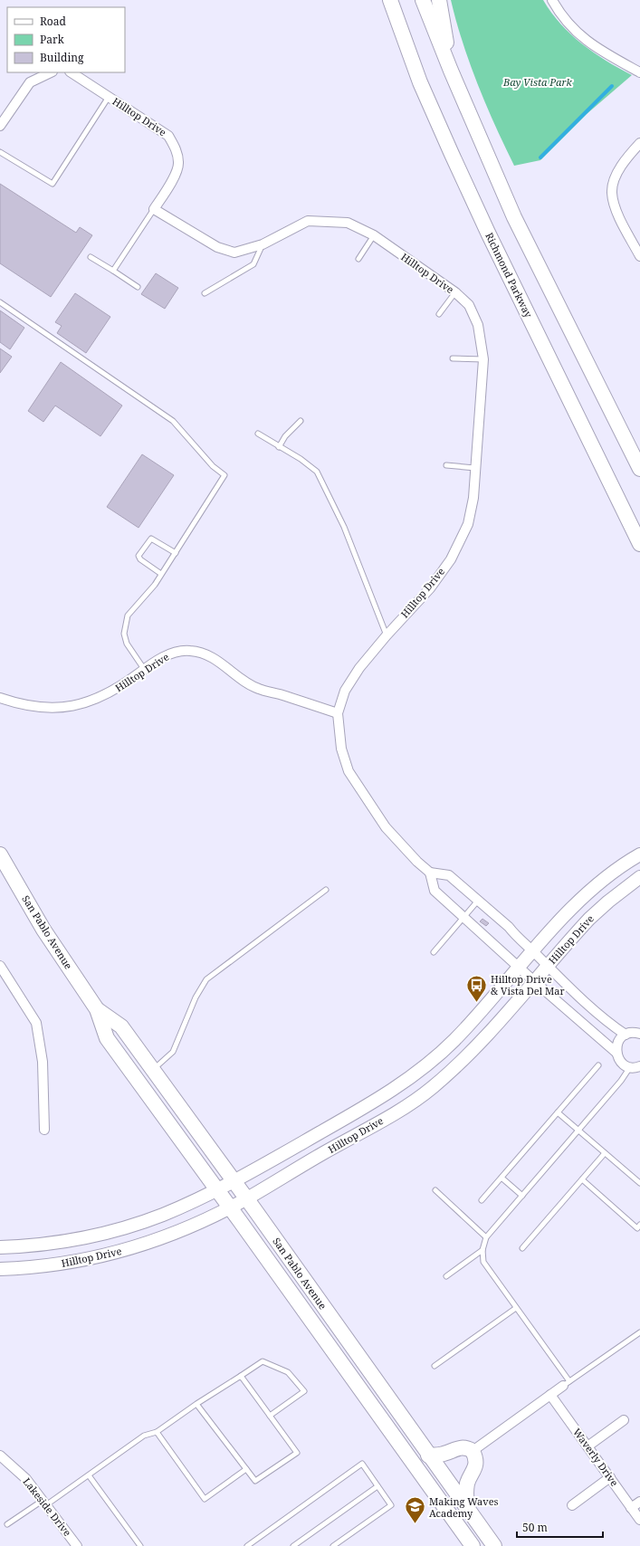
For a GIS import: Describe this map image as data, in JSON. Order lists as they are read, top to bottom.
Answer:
{
  "streets": {
    "main road": ["Hilltop Drive", "Richmond Parkway", "San Pablo Avenue"],
    "street": ["Waverly Drive", "Lakeside Drive"]
  },
  "crossings": [
    ["Hilltop Drive", "San Pablo Avenue"]
  ],
  "parks": ["Bay Vista Park"],
  "places": {
    "bus stop": ["Hilltop Drive & Vista Del Mar"],
    "school or university": ["Making Waves Academy"]
  },
  "legend": ["Road", "Park", "Building"],
  "scale_bar": "50 m"
}
